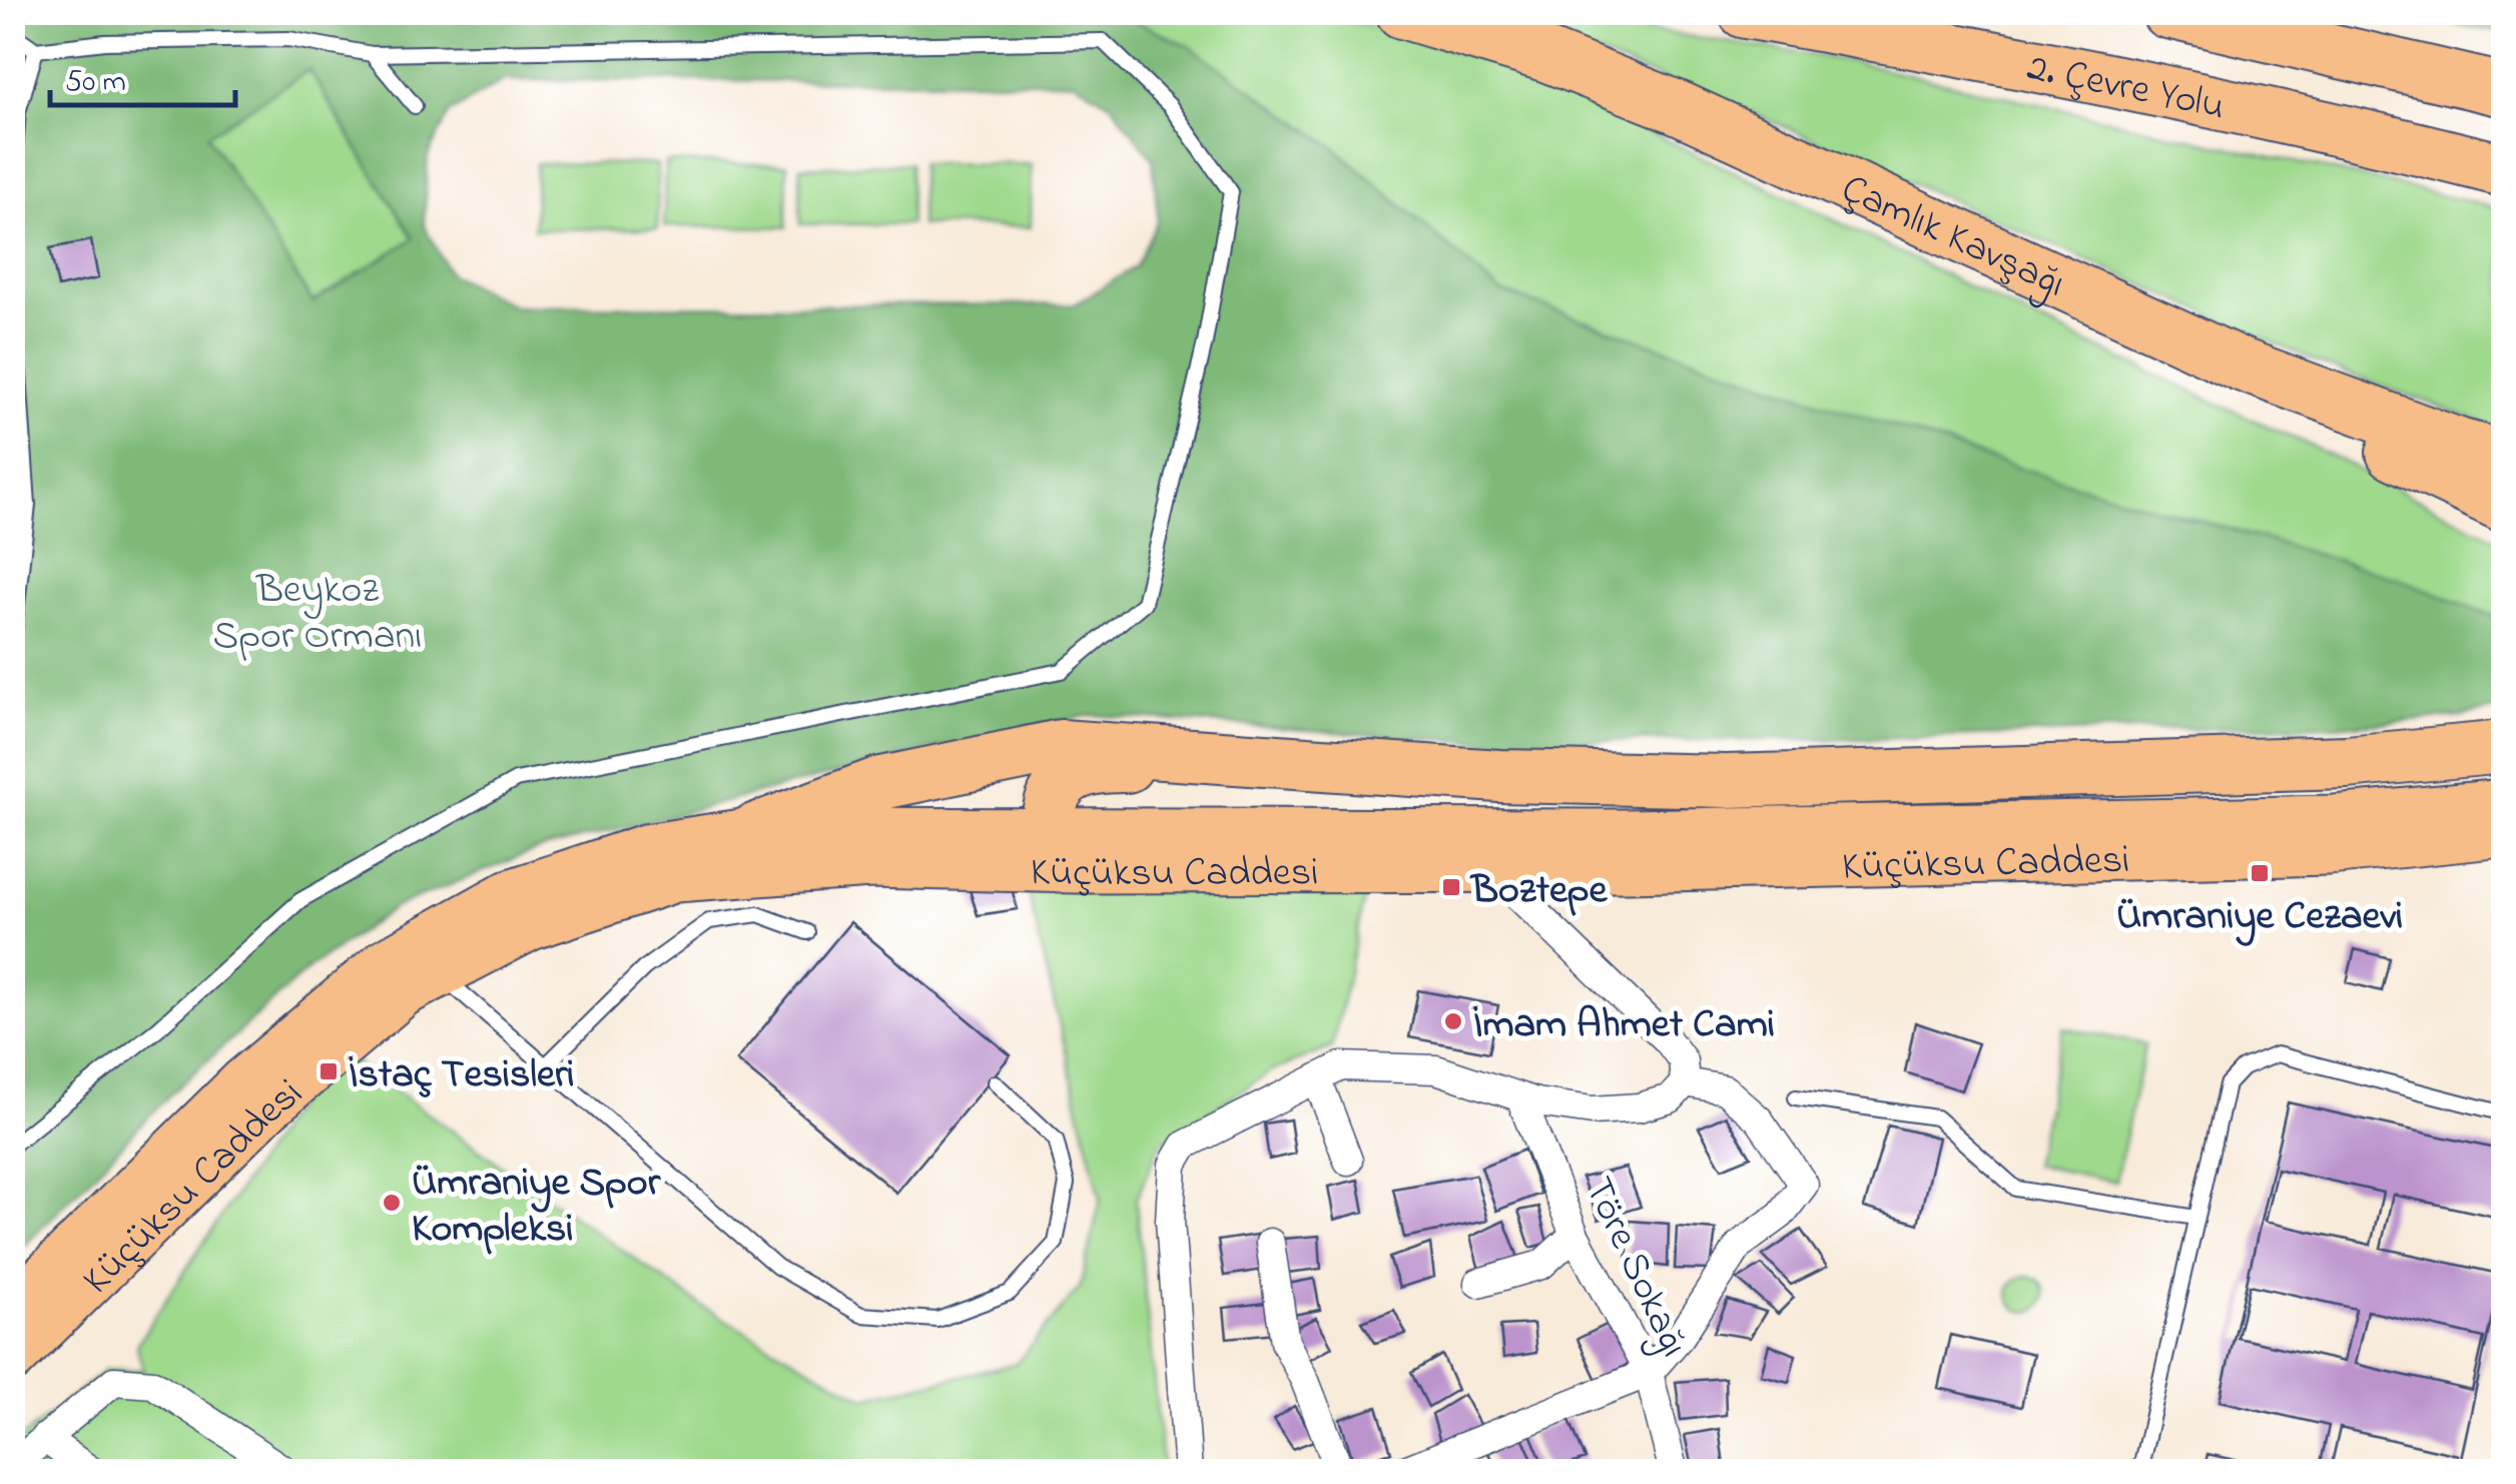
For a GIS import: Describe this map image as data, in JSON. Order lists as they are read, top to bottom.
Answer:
{
  "streets": {
    "highway": ["2. Çevre Yolu", "Çamlık Kavşağı"],
    "main road": ["Küçüksu Caddesi"],
    "street": ["Töre Sokağı"]
  },
  "parks": ["Beykoz Spor Ormanı"],
  "places": {
    "transit": ["Ümraniye Cezaevi", "Boztepe", "İstaç Tesisleri"],
    "other": ["İmam Ahmet Cami", "Ümraniye Spor Kompleksi"]
  },
  "scale_bar": "50 m"
}
